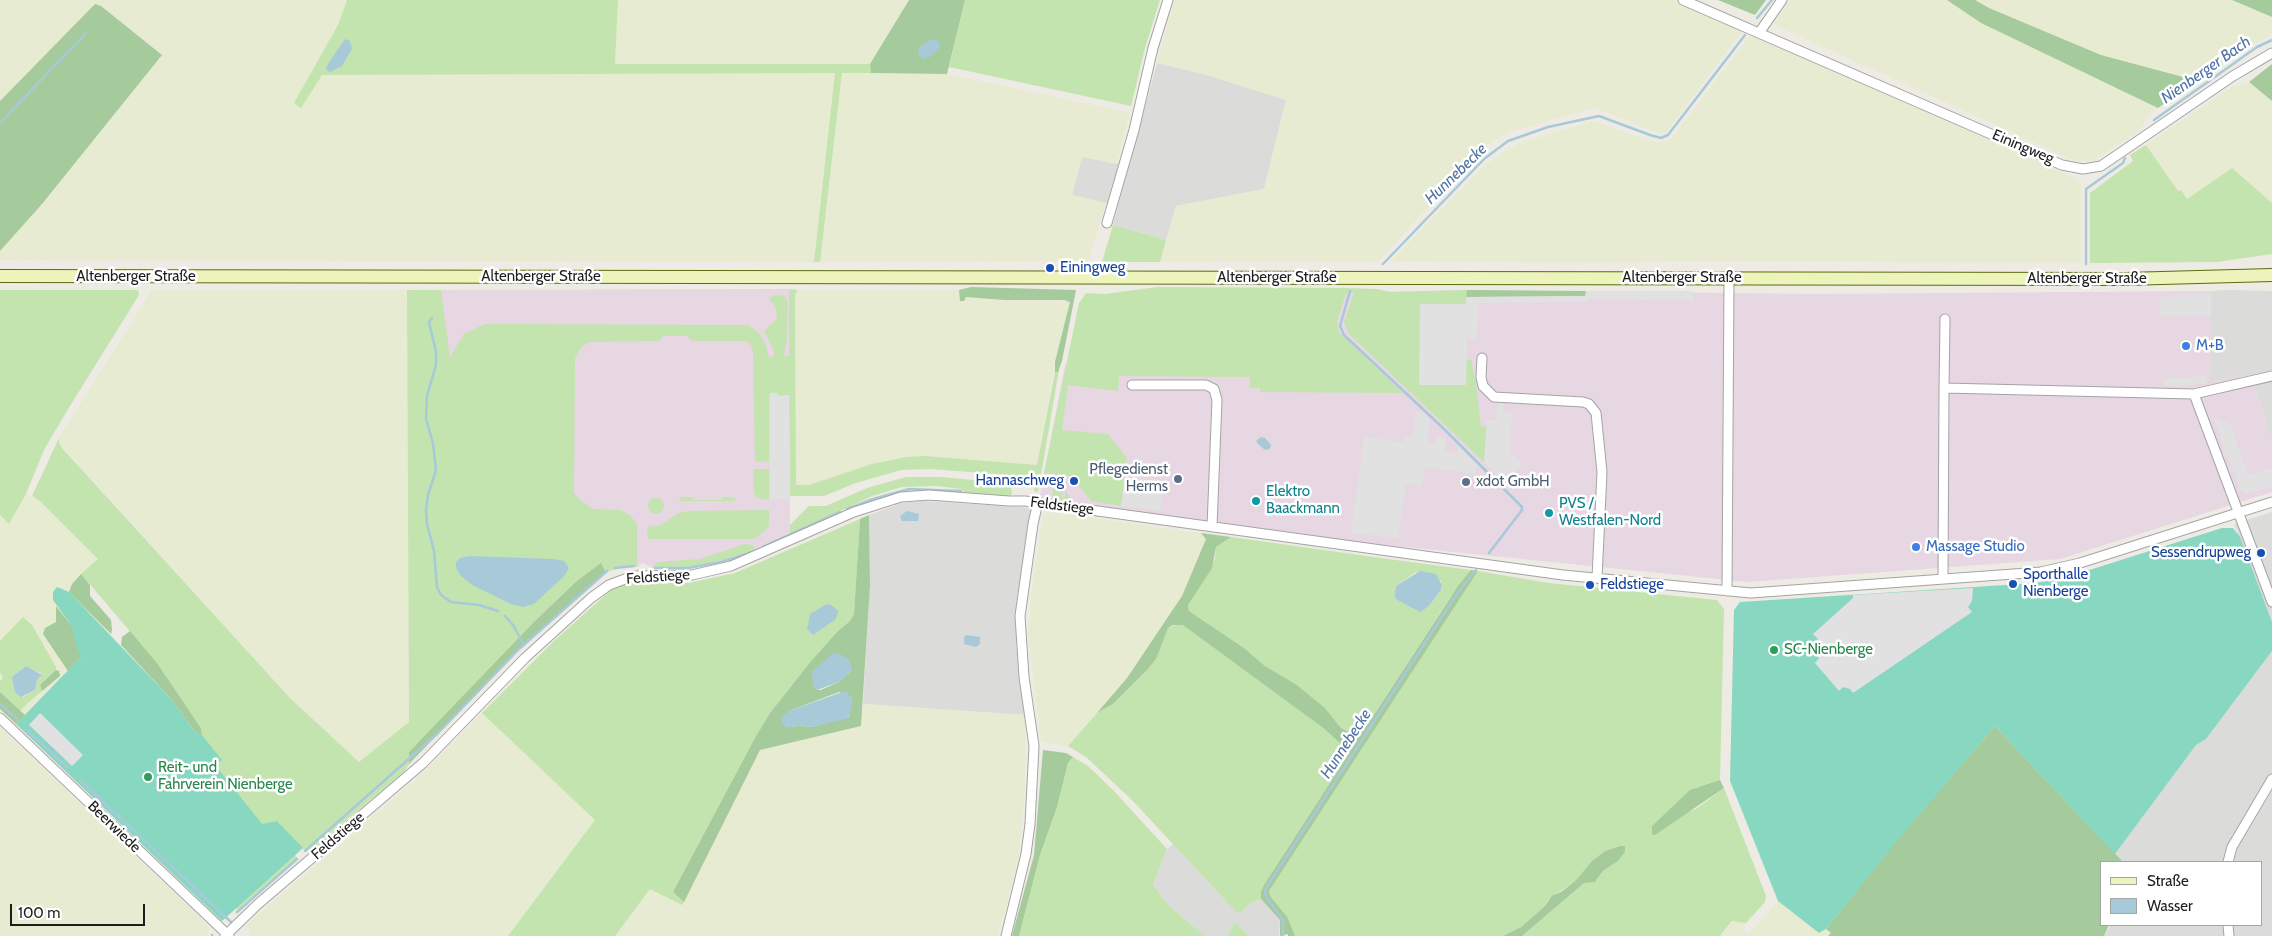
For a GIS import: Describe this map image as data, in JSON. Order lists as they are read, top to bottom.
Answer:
{
  "streets": {
    "main road": ["Altenberger Straße"],
    "street": ["Einingweg", "Feldstiege", "Beerwiede"]
  },
  "crossings": [
    ["Feldstiege", "Beerwiede"]
  ],
  "water": ["Nienberger Bach", "Hunnebecke"],
  "places": [
    "Einingweg",
    "M+B",
    "Pflegedienst Herms",
    "Hannaschweg",
    "xdot GmbH",
    "Elektro Baackmann",
    "PVS / Westfalen-Nord",
    "Massage Studio",
    "Sessendrupweg",
    "Sporthalle Nienberge",
    "Feldstiege",
    "SC-Nienberge",
    "Reit- und Fahrverein Nienberge"
  ],
  "legend": ["Straße", "Wasser"],
  "scale_bar": "100 m"
}
